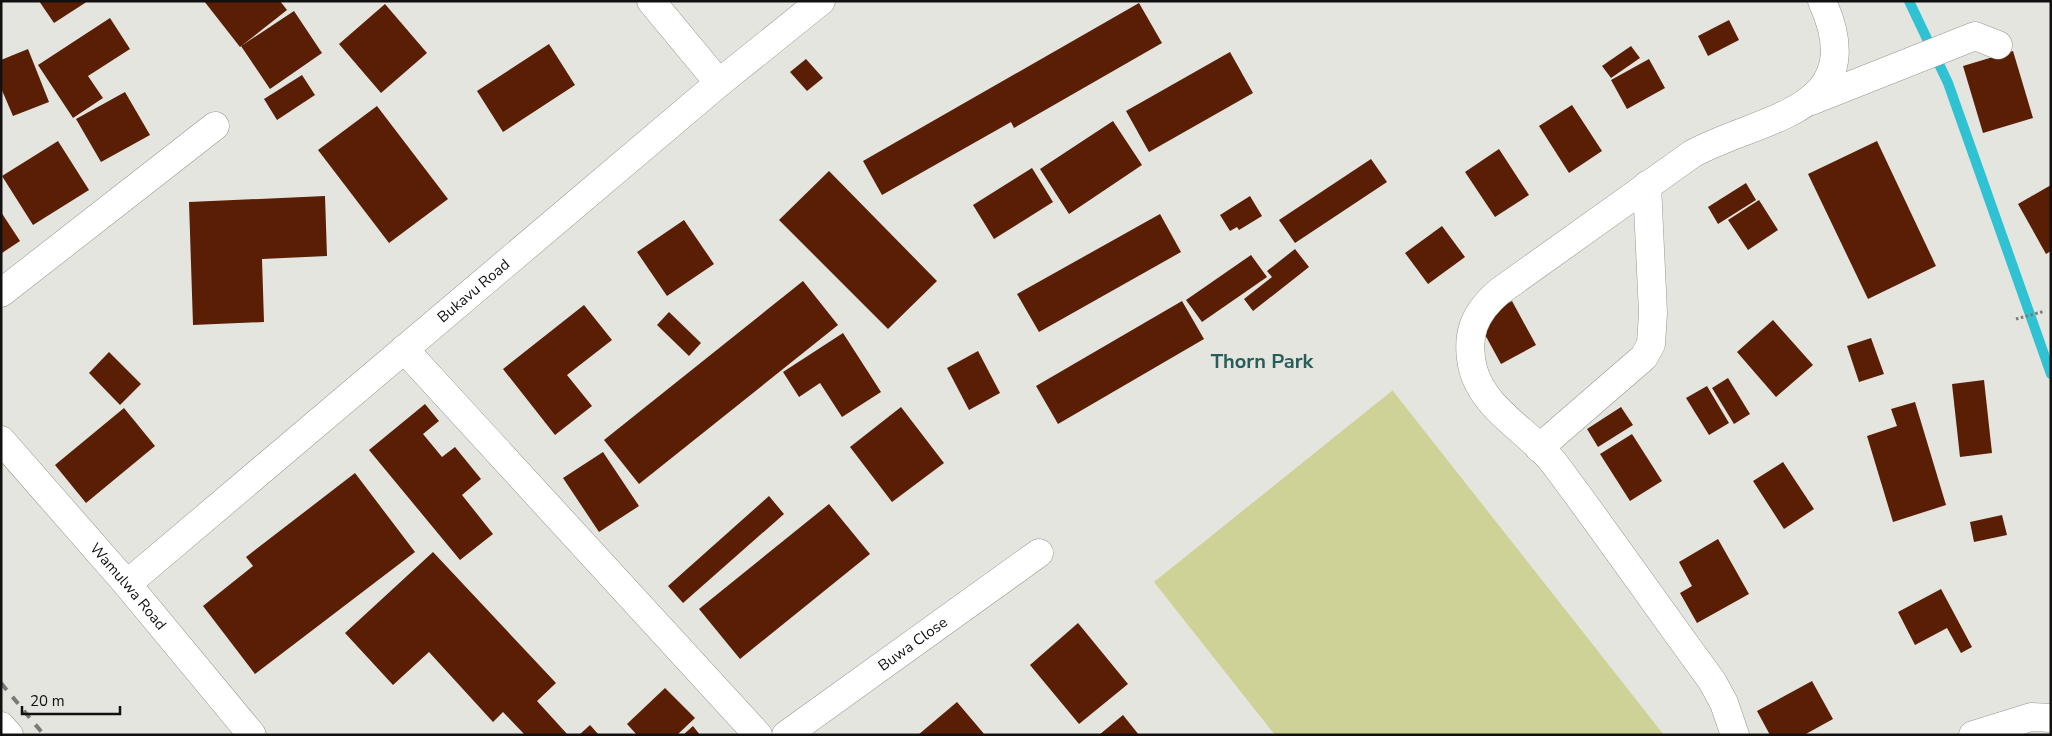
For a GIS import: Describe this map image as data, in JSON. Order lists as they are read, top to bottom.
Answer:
{
  "streets": {
    "street": ["Bukavu Road", "Wamulwa Road", "Buwa Close"]
  },
  "crossings": [
    ["Bukavu Road", "Wamulwa Road"]
  ],
  "districts": ["Thorn Park"],
  "scale_bar": "20 m"
}
